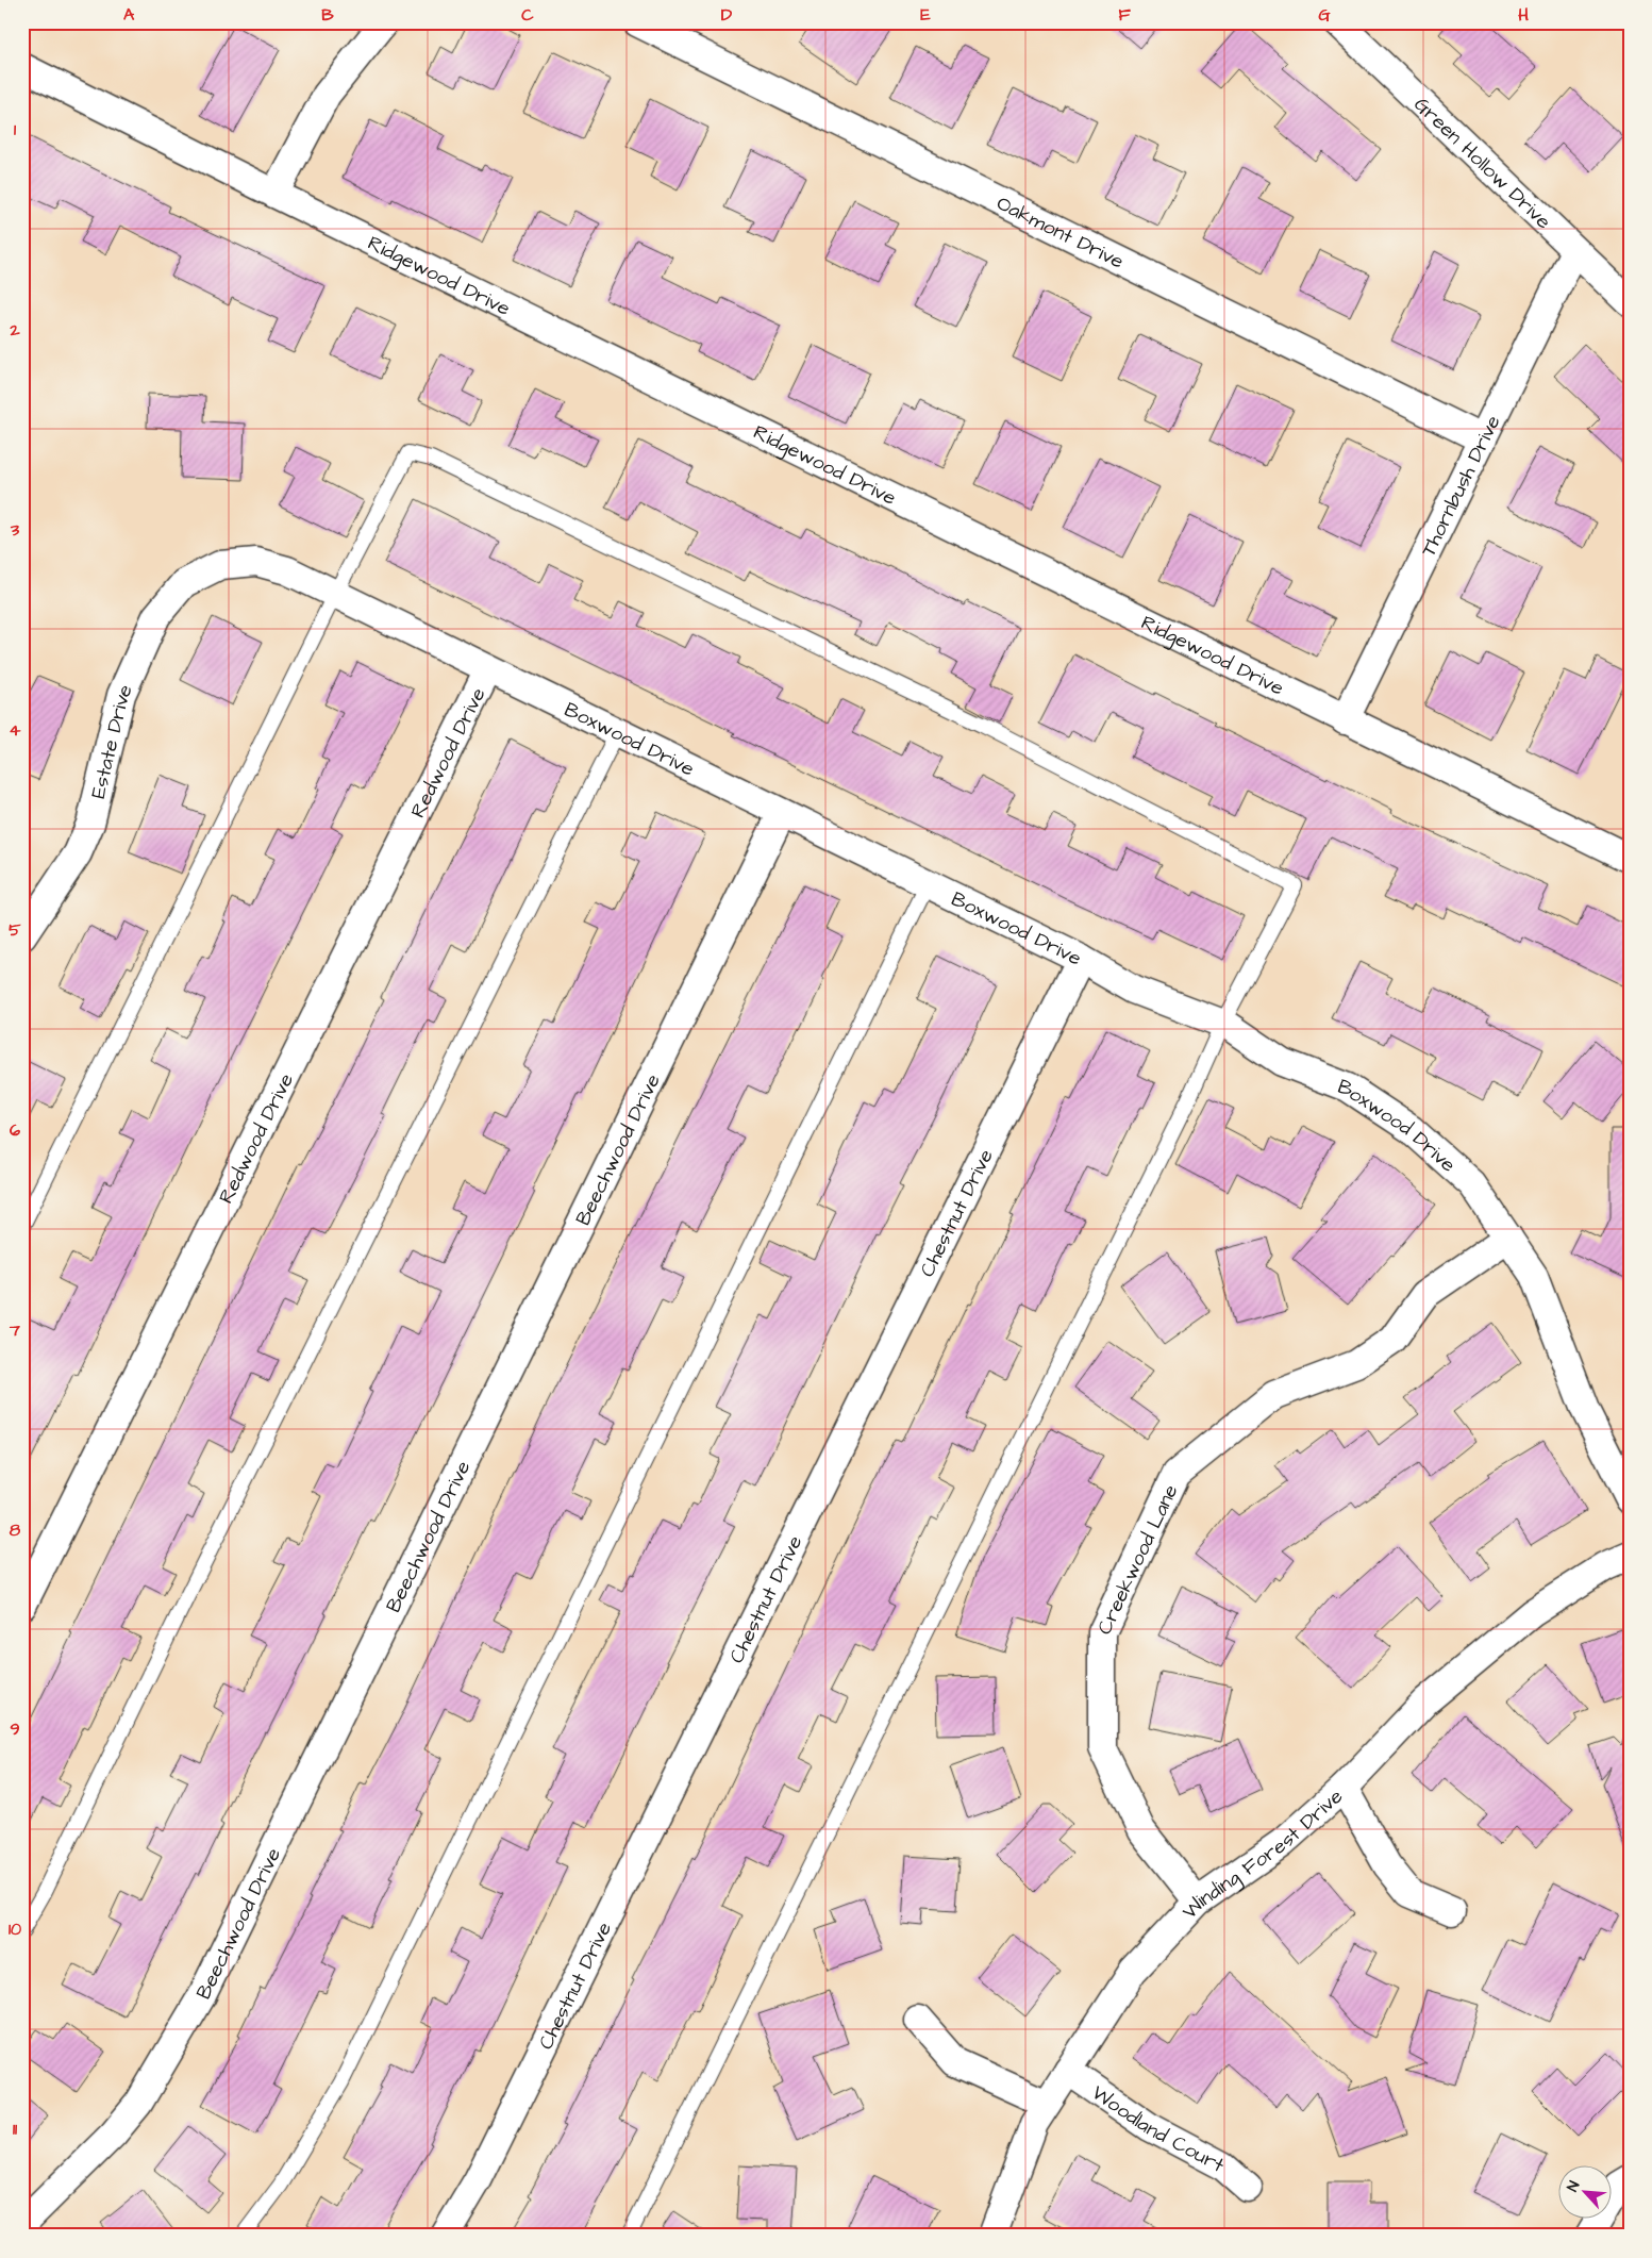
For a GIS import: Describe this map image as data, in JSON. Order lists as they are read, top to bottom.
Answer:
{
  "streets": {
    "street": [
      "Green Hollow Drive",
      "Oakmont Drive",
      "Ridgewood Drive",
      "Thornbush Drive",
      "Boxwood Drive",
      "Estate Drive",
      "Redwood Drive",
      "Beechwood Drive",
      "Chestnut Drive",
      "Creekwood Lane",
      "Winding Forest Drive",
      "Woodland Court"
    ]
  },
  "crossings": [
    ["Green Hollow Drive", "Thornbush Drive"],
    ["Oakmont Drive", "Thornbush Drive"],
    ["Ridgewood Drive", "Thornbush Drive"],
    ["Boxwood Drive", "Estate Drive"],
    ["Boxwood Drive", "Redwood Drive"],
    ["Boxwood Drive", "Beechwood Drive"],
    ["Boxwood Drive", "Chestnut Drive"],
    ["Boxwood Drive", "Creekwood Lane"],
    ["Creekwood Lane", "Winding Forest Drive"],
    ["Winding Forest Drive", "Woodland Court"]
  ],
  "north": "top left",
  "grid": {
    "columns": [
      "A",
      "B",
      "C",
      "D",
      "E",
      "F",
      "G",
      "H"
    ],
    "rows": [
      "1",
      "2",
      "3",
      "4",
      "5",
      "6",
      "7",
      "8",
      "9",
      "10",
      "11"
    ]
  }
}
